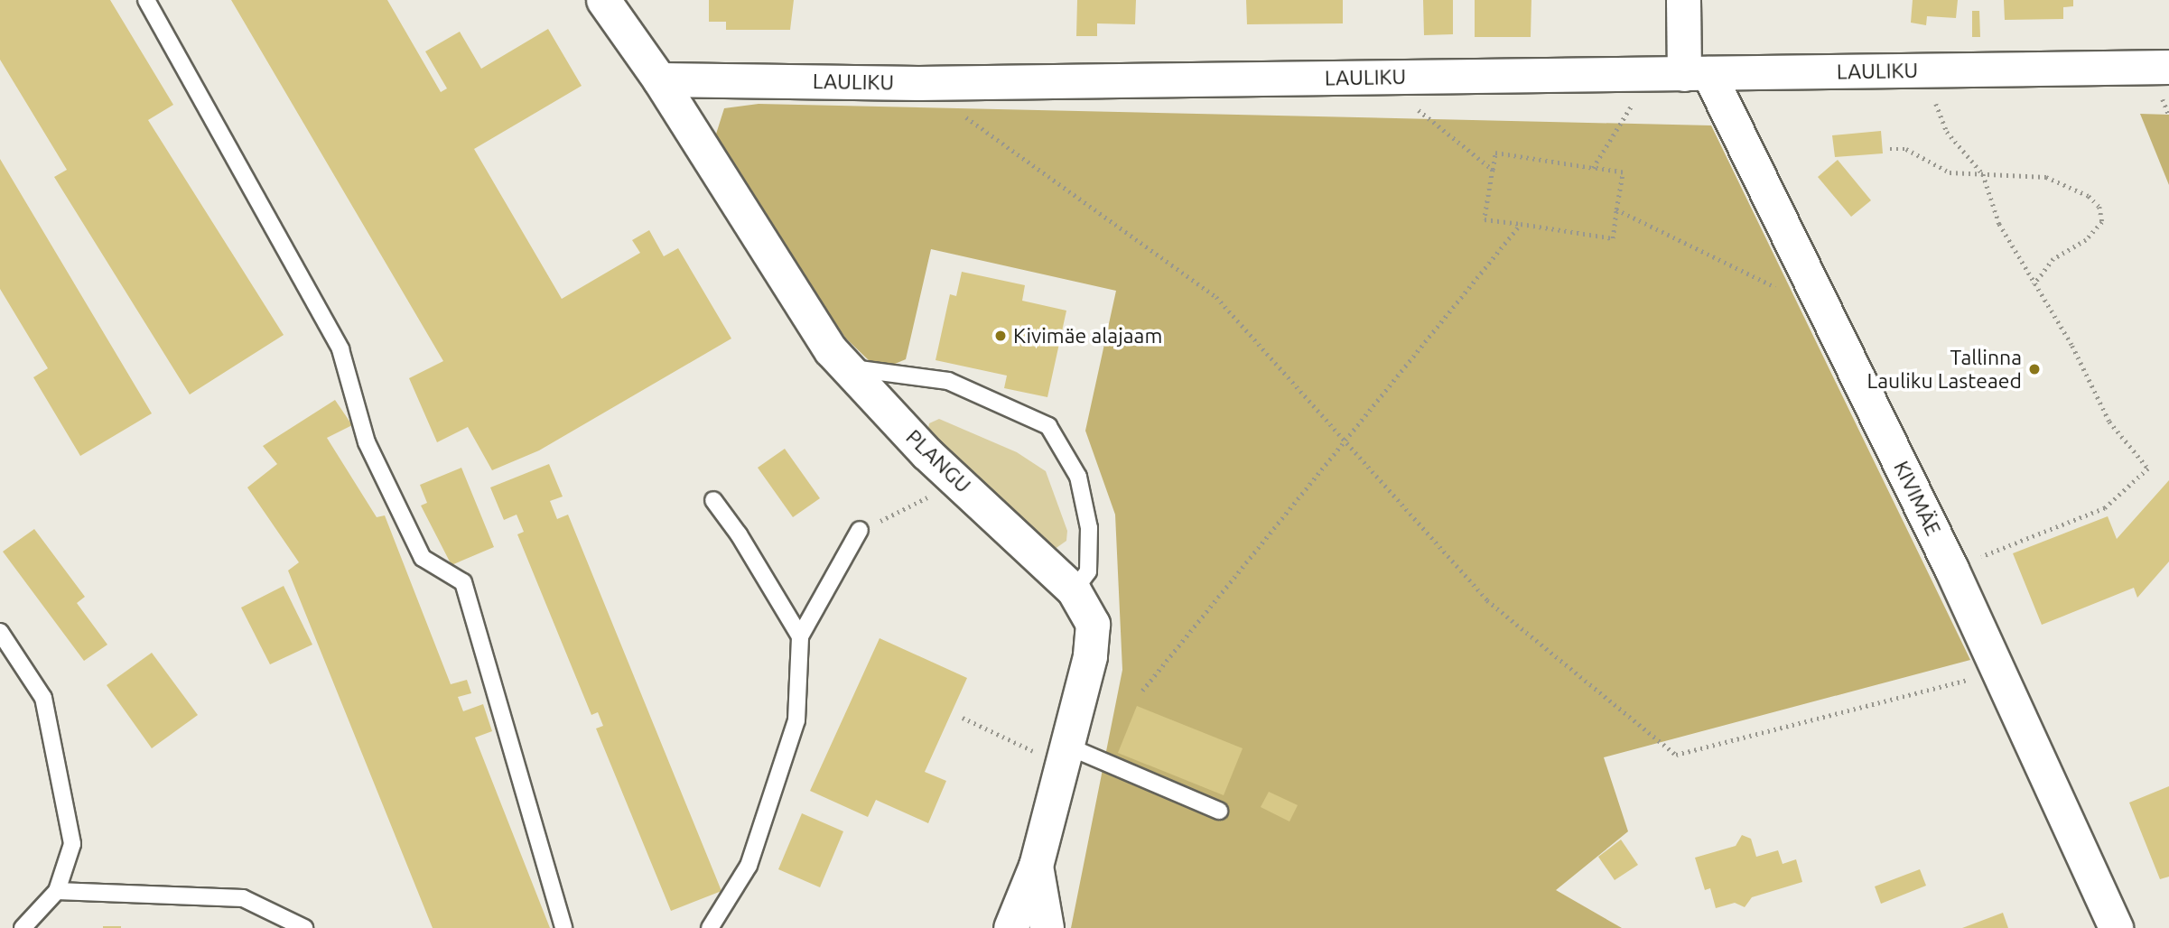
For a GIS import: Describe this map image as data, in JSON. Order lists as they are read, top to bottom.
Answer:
{
  "streets": {
    "street": ["LAULIKU", "PLANGU", "KIVIMÄE"]
  },
  "crossings": [
    ["LAULIKU", "PLANGU"],
    ["LAULIKU", "KIVIMÄE"]
  ],
  "places": ["Kivimäe alajaam", "Tallinna Lauliku Lasteaed"]
}
